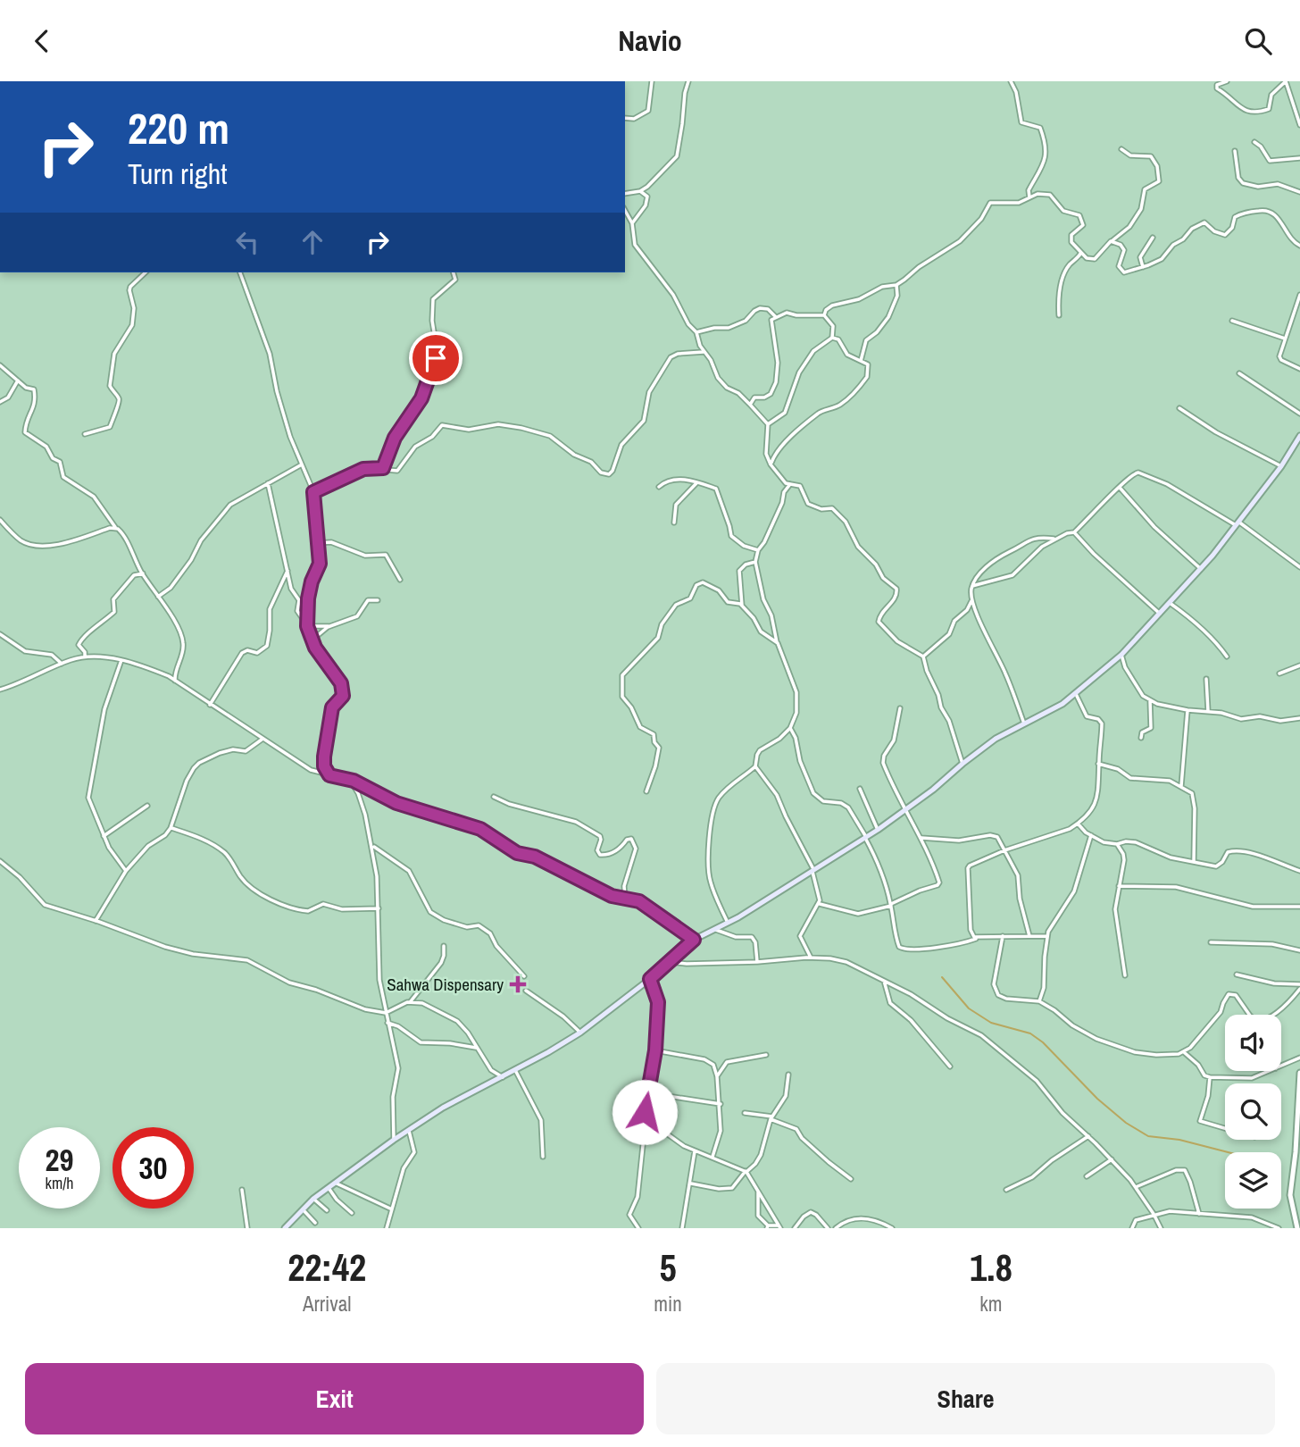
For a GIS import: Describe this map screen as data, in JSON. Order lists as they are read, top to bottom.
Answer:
{
  "places": {
    "health": ["Sahwa Dispensary"]
  },
  "page": {
    "header": "Navio",
    "turn": ["220 m", "Turn right"],
    "speed": "29 km/h",
    "limit": "30",
    "eta": [
      "22:42",
      "Arrival",
      "5",
      "min",
      "1.8",
      "km"
    ],
    "buttons": ["Exit", "Share"]
  }
}
